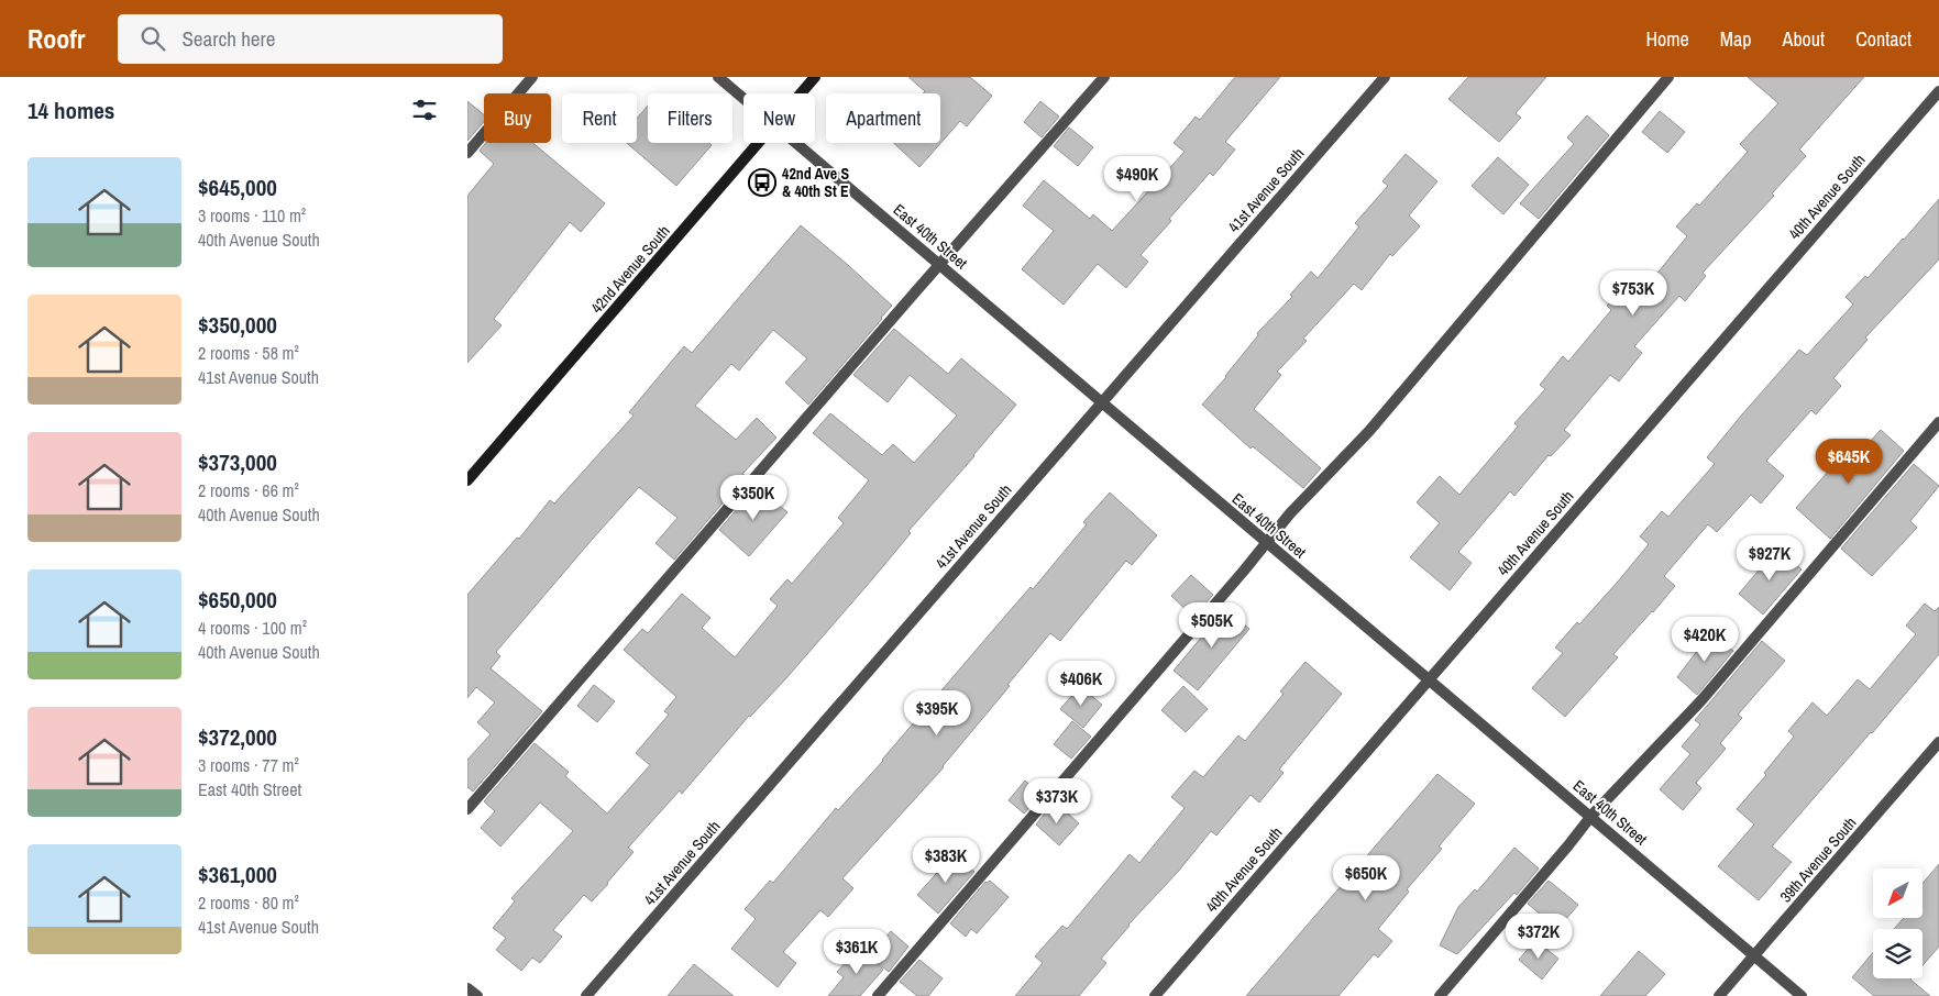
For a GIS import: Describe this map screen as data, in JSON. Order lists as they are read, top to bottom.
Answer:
{
  "streets": {
    "street": [
      "41st Avenue South",
      "40th Avenue South",
      "East 40th Street",
      "42nd Avenue South",
      "39th Avenue South"
    ]
  },
  "crossings": [
    ["41st Avenue South", "East 40th Street"],
    ["40th Avenue South", "East 40th Street"],
    ["East 40th Street", "39th Avenue South"]
  ],
  "places": {
    "bus stop": ["42nd Ave S & 40th St E"]
  },
  "north": "bottom left",
  "page": {
    "header": "Roofr",
    "search": "Search here",
    "nav": [
      "Home",
      "Map",
      "About",
      "Contact"
    ],
    "heading": "14 homes",
    "chip": [
      "Buy",
      "Rent",
      "Filters",
      "New",
      "Apartment"
    ],
    "list": [
      {
        "name": "$645,000",
        "note": "3 rooms · 110 m² · 40th Avenue South"
      },
      {
        "name": "$350,000",
        "note": "2 rooms · 58 m² · 41st Avenue South"
      },
      {
        "name": "$373,000",
        "note": "2 rooms · 66 m² · 40th Avenue South"
      },
      {
        "name": "$650,000",
        "note": "4 rooms · 100 m² · 40th Avenue South"
      },
      {
        "name": "$372,000",
        "note": "3 rooms · 77 m² · East 40th Street"
      },
      {
        "name": "$361,000",
        "note": "2 rooms · 80 m² · 41st Avenue South"
      }
    ],
    "price": [
      "$490K",
      "$753K",
      "$645K",
      "$350K",
      "$927K",
      "$505K",
      "$420K",
      "$406K",
      "$395K",
      "$373K",
      "$383K",
      "$650K",
      "$372K",
      "$361K"
    ]
  }
}
